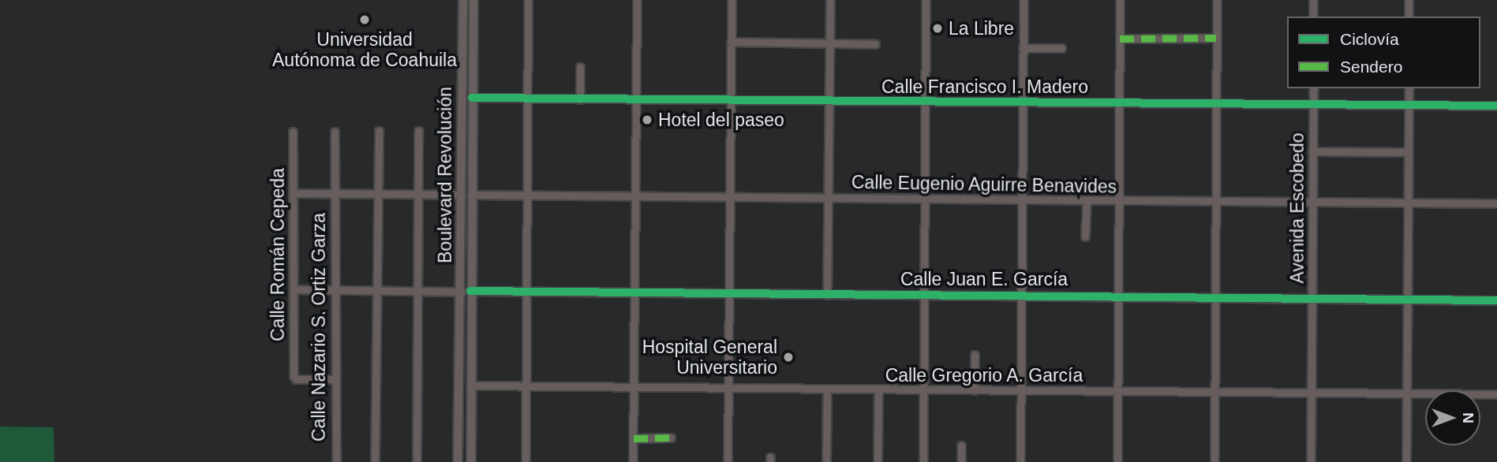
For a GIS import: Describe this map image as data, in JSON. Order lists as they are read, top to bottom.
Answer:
{
  "streets": {
    "main road": ["Boulevard Revolución"],
    "street": [
      "Calle Francisco I. Madero",
      "Calle Eugenio Aguirre Benavides",
      "Avenida Escobedo",
      "Calle Román Cepeda",
      "Calle Juan E. García",
      "Calle Nazario S. Ortiz Garza",
      "Calle Gregorio A. García"
    ]
  },
  "crossings": [
    ["Calle Francisco I. Madero", "Avenida Escobedo"],
    ["Boulevard Revolución", "Calle Eugenio Aguirre Benavides"],
    ["Calle Eugenio Aguirre Benavides", "Avenida Escobedo"],
    ["Calle Eugenio Aguirre Benavides", "Calle Román Cepeda"],
    ["Calle Eugenio Aguirre Benavides", "Calle Nazario S. Ortiz Garza"],
    ["Avenida Escobedo", "Calle Juan E. García"],
    ["Avenida Escobedo", "Calle Gregorio A. García"],
    ["Calle Román Cepeda", "Calle Juan E. García"],
    ["Calle Román Cepeda", "Calle Nazario S. Ortiz Garza"],
    ["Calle Juan E. García", "Calle Nazario S. Ortiz Garza"]
  ],
  "places": [
    "Universidad Autónoma de Coahuila",
    "La Libre",
    "Hotel del paseo",
    "Hospital General Universitario"
  ],
  "legend": ["Ciclovía", "Sendero"],
  "north": "right"
}
